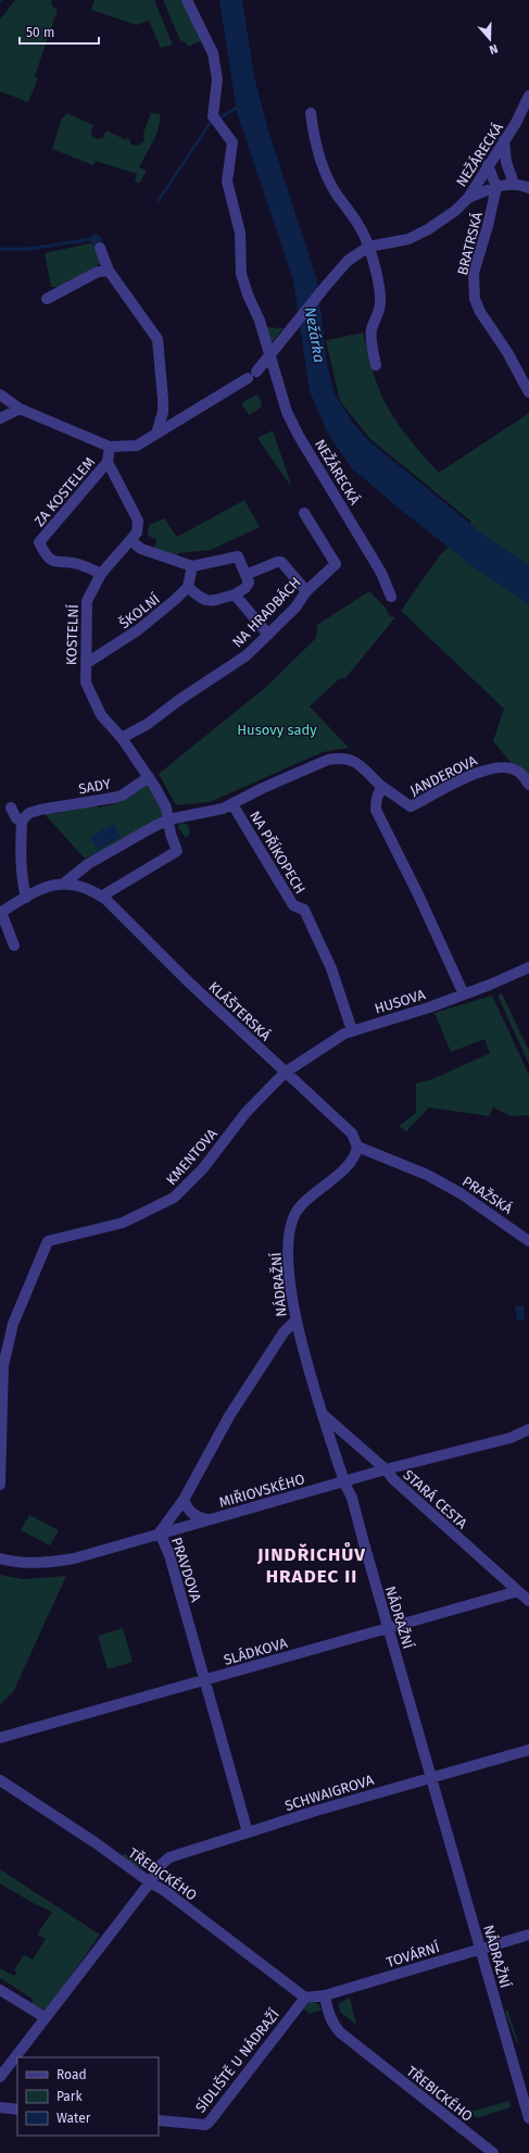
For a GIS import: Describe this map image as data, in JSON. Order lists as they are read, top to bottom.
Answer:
{
  "streets": {
    "street": [
      "NEŽÁRECKÁ",
      "BRATRSKÁ",
      "ZA KOSTELEM",
      "ŠKOLNÍ",
      "NA HRADBÁCH",
      "KOSTELNÍ",
      "JANDEROVA",
      "SADY",
      "NA PŘÍKOPECH",
      "HUSOVA",
      "KLÁŠTERSKÁ",
      "KMENTOVA",
      "PRAŽSKÁ",
      "NÁDRAŽNÍ",
      "MIŘIOVSKÉHO",
      "STARÁ CESTA",
      "PRAVDOVA",
      "SLÁDKOVA",
      "SCHWAIGROVA",
      "TŘEBICKÉHO",
      "TOVÁRNÍ",
      "SÍDLIŠTĚ U NÁDRAŽÍ"
    ]
  },
  "crossings": [
    ["ZA KOSTELEM", "KOSTELNÍ"],
    ["ŠKOLNÍ", "KOSTELNÍ"],
    ["NA HRADBÁCH", "KOSTELNÍ"],
    ["KOSTELNÍ", "SADY"],
    ["JANDEROVA", "NA PŘÍKOPECH"],
    ["JANDEROVA", "KLÁŠTERSKÁ"],
    ["NA PŘÍKOPECH", "HUSOVA"],
    ["HUSOVA", "KLÁŠTERSKÁ"],
    ["HUSOVA", "KMENTOVA"],
    ["KLÁŠTERSKÁ", "KMENTOVA"],
    ["KLÁŠTERSKÁ", "PRAŽSKÁ"],
    ["KLÁŠTERSKÁ", "NÁDRAŽNÍ"],
    ["PRAŽSKÁ", "NÁDRAŽNÍ"],
    ["NÁDRAŽNÍ", "MIŘIOVSKÉHO"],
    ["NÁDRAŽNÍ", "STARÁ CESTA"],
    ["NÁDRAŽNÍ", "PRAVDOVA"],
    ["NÁDRAŽNÍ", "SLÁDKOVA"],
    ["NÁDRAŽNÍ", "SCHWAIGROVA"],
    ["NÁDRAŽNÍ", "TOVÁRNÍ"],
    ["MIŘIOVSKÉHO", "STARÁ CESTA"],
    ["MIŘIOVSKÉHO", "PRAVDOVA"],
    ["STARÁ CESTA", "SLÁDKOVA"],
    ["PRAVDOVA", "SLÁDKOVA"],
    ["PRAVDOVA", "SCHWAIGROVA"],
    ["SCHWAIGROVA", "TŘEBICKÉHO"],
    ["TŘEBICKÉHO", "TOVÁRNÍ"],
    ["TŘEBICKÉHO", "SÍDLIŠTĚ U NÁDRAŽÍ"],
    ["TOVÁRNÍ", "SÍDLIŠTĚ U NÁDRAŽÍ"]
  ],
  "districts": ["JINDŘICHŮV HRADEC II"],
  "water": ["Nežárka"],
  "parks": ["Husovy sady"],
  "legend": ["Road", "Park", "Water"],
  "scale_bar": "50 m",
  "north": "bottom"
}
